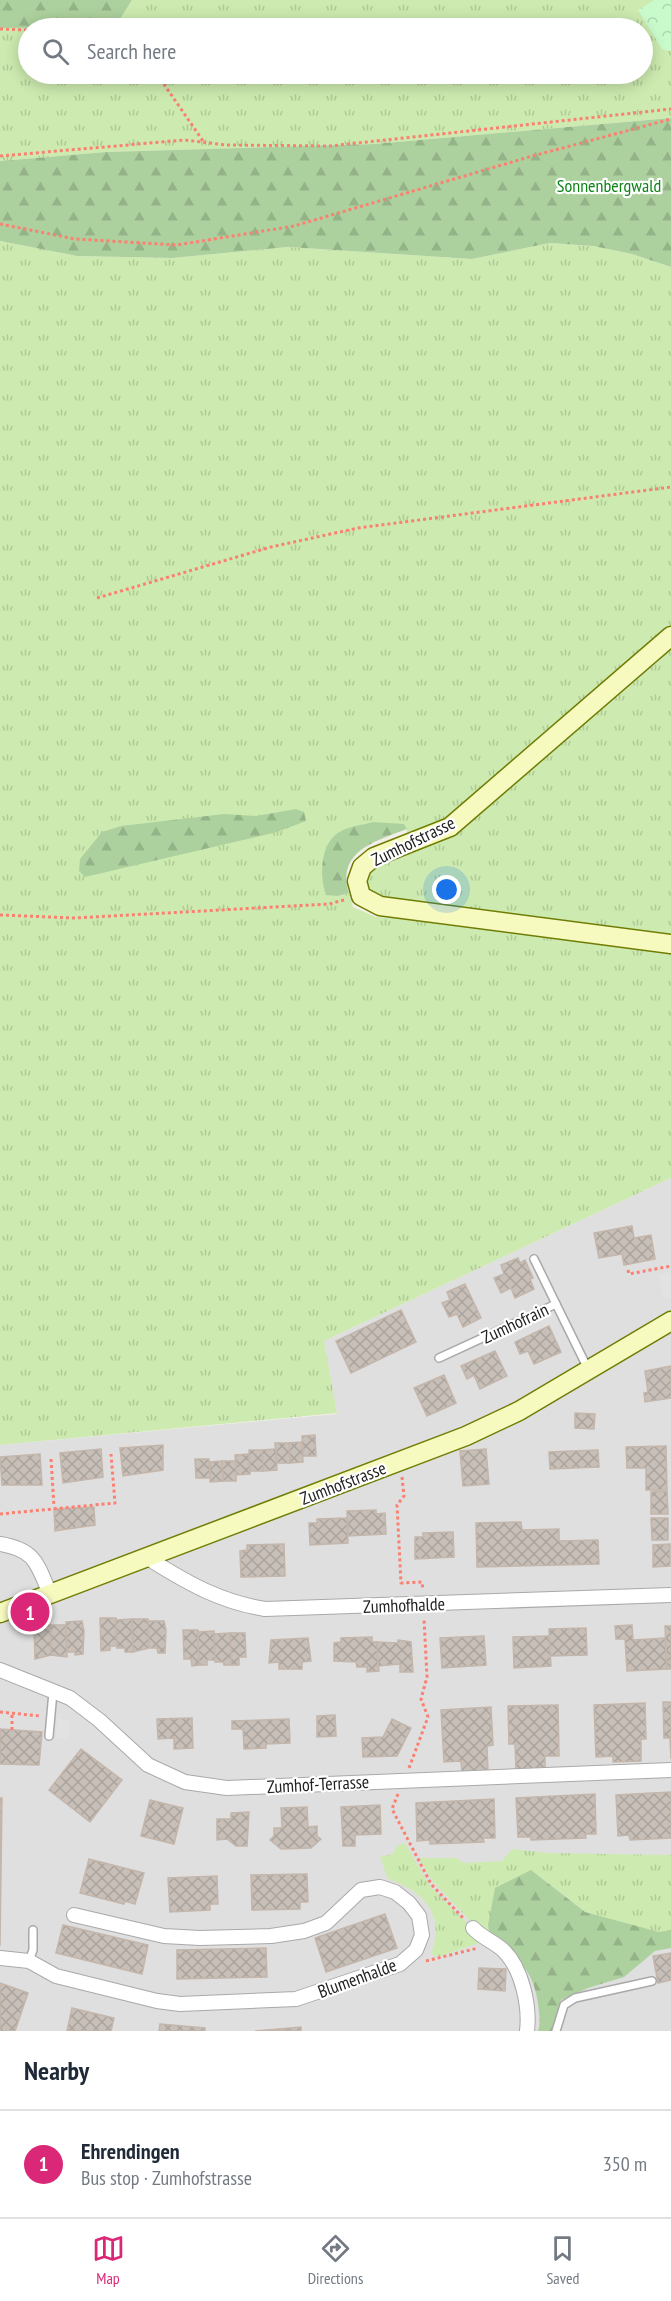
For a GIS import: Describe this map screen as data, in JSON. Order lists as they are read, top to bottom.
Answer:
{
  "streets": {
    "street": [
      "Zumhofstrasse",
      "Zumhofhalde",
      "Zumhof-Terrasse",
      "Blumenhalde"
    ],
    "lane": ["Zumhofrain"]
  },
  "crossings": [
    ["Zumhofstrasse", "Zumhofrain"],
    ["Zumhofstrasse", "Zumhofhalde"]
  ],
  "parks": ["Sonnenbergwald"],
  "page": {
    "search": "Search here",
    "pins": "1",
    "heading": "Nearby",
    "list": [
      {
        "mark": "1",
        "name": "Ehrendingen",
        "note": "Bus stop · Zumhofstrasse",
        "value": "350 m"
      }
    ],
    "nav": ["Map", "Directions", "Saved"]
  }
}
